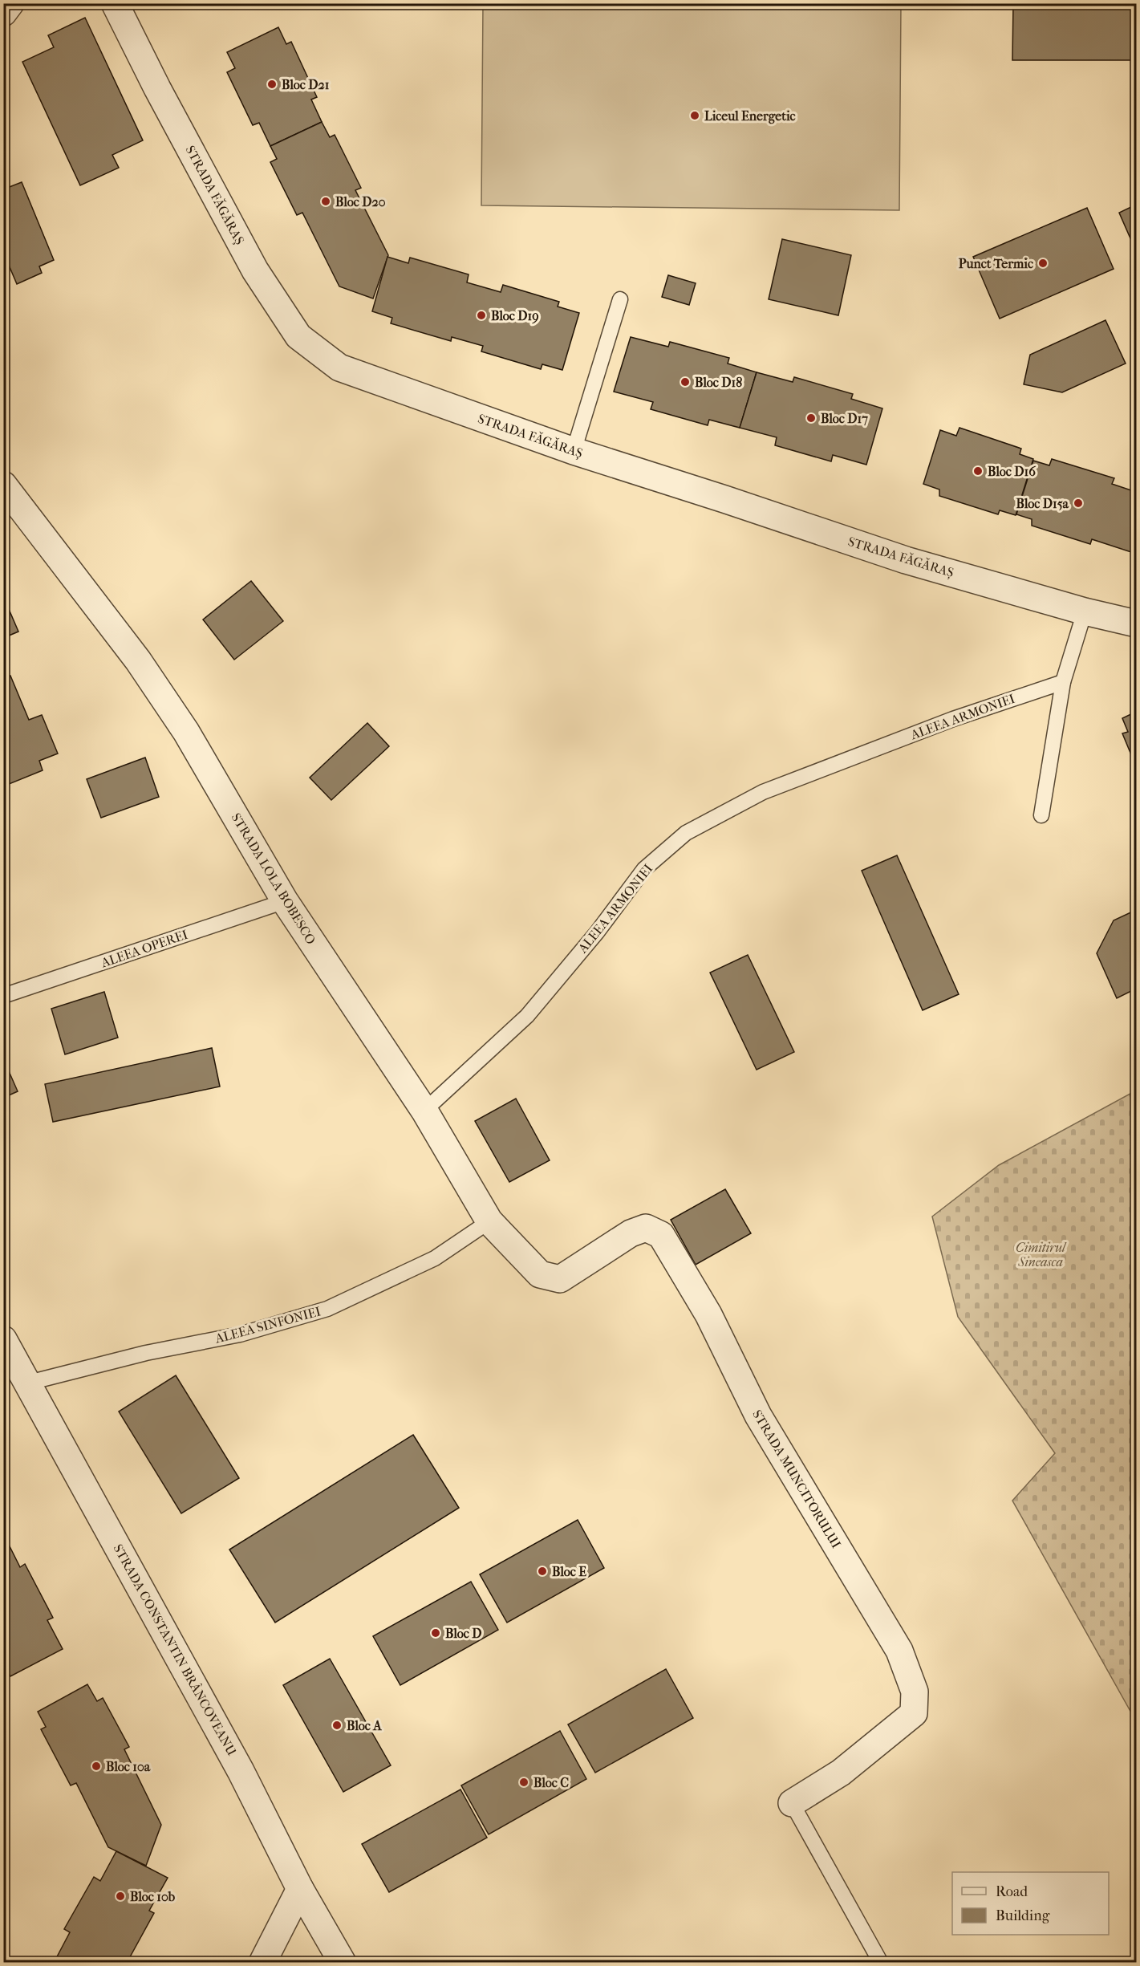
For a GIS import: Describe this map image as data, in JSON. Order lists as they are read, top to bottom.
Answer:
{
  "streets": {
    "street": [
      "STRADA FĂGĂRAȘ",
      "STRADA LOLA BOBESCO",
      "STRADA MUNCITORULUI",
      "STRADA CONSTANTIN BRÂNCOVEANU"
    ],
    "lane": ["ALEEA ARMONIEI", "ALEEA OPEREI", "ALEEA SINFONIEI"]
  },
  "crossings": [
    ["ALEEA ARMONIEI", "STRADA LOLA BOBESCO"],
    ["STRADA LOLA BOBESCO", "ALEEA OPEREI"],
    ["STRADA LOLA BOBESCO", "ALEEA SINFONIEI"],
    ["STRADA LOLA BOBESCO", "STRADA MUNCITORULUI"],
    ["ALEEA SINFONIEI", "STRADA CONSTANTIN BRÂNCOVEANU"]
  ],
  "parks": ["Cimitirul Sineasca"],
  "places": [
    "Bloc D21",
    "Liceul Energetic",
    "Bloc D20",
    "Punct Termic",
    "Bloc D19",
    "Bloc D18",
    "Bloc D17",
    "Bloc D16",
    "Bloc D15a",
    "Bloc E",
    "Bloc D",
    "Bloc A",
    "Bloc 10a",
    "Bloc C",
    "Bloc 10b"
  ],
  "legend": ["Road", "Building"]
}
